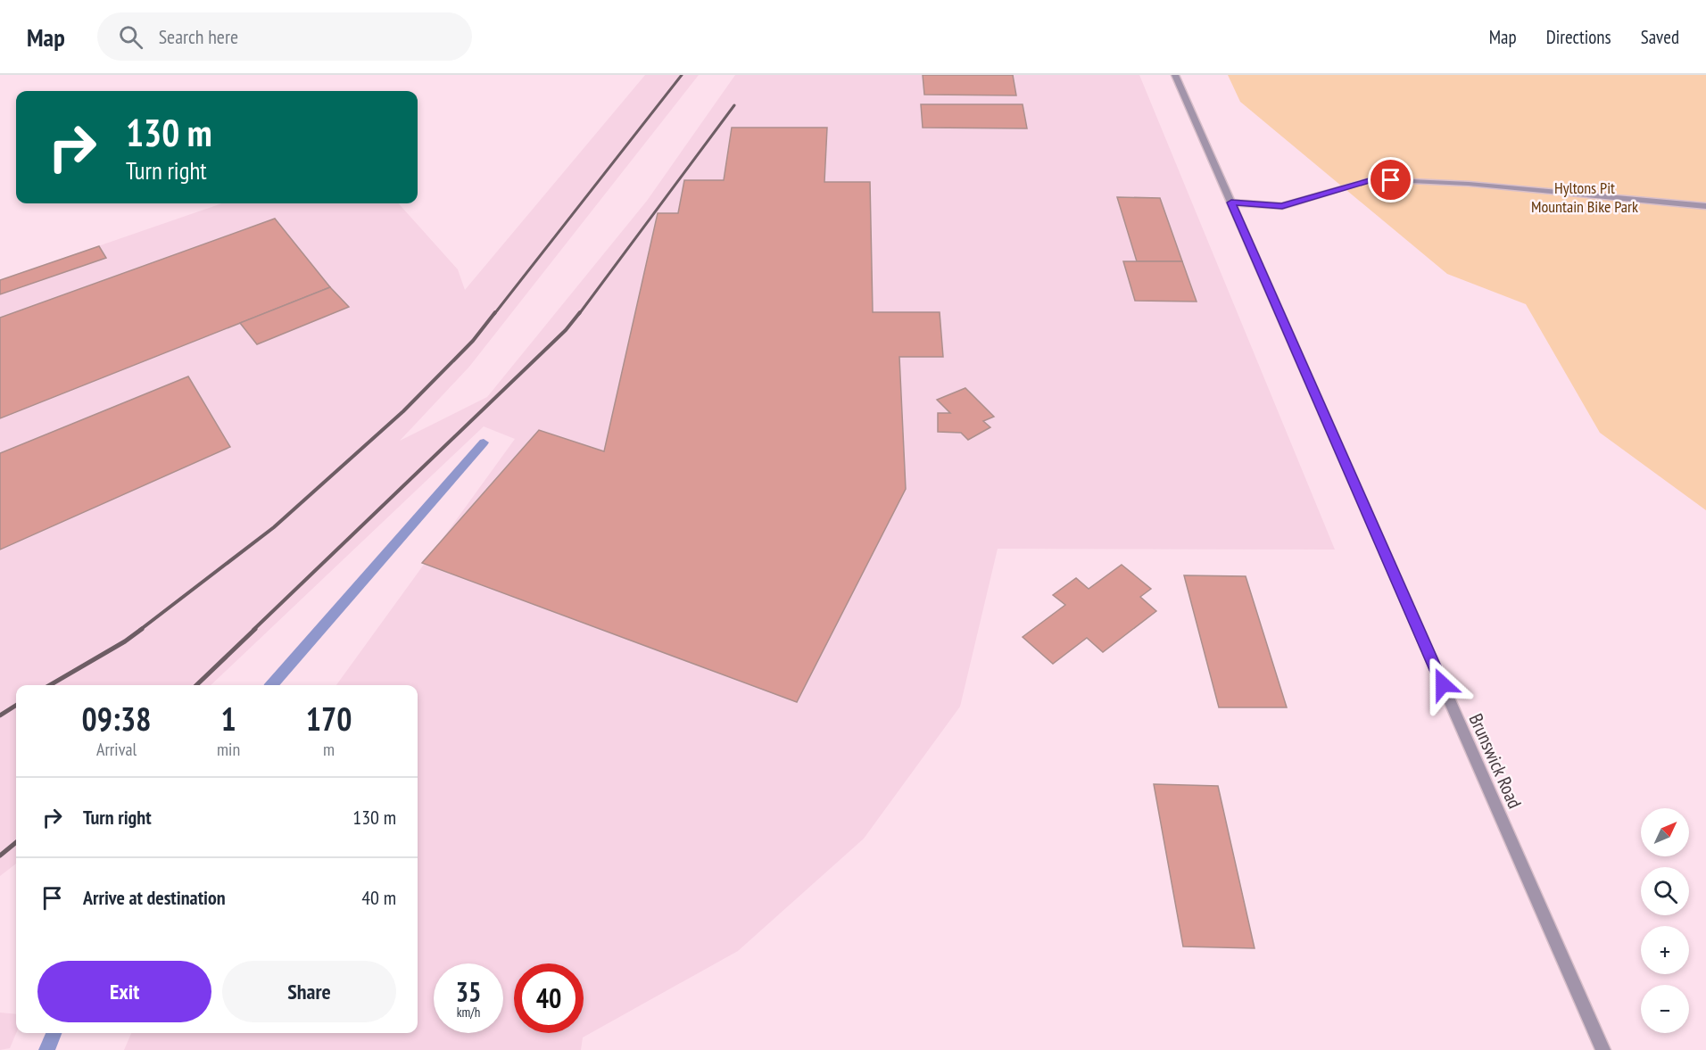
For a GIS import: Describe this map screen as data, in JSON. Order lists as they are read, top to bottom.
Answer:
{
  "streets": {
    "street": ["Brunswick Road"]
  },
  "parks": ["Hyltons Pit Mountain Bike Park"],
  "north": "top right",
  "page": {
    "header": "Map",
    "search": "Search here",
    "nav": ["Map", "Directions", "Saved"],
    "turn": ["130 m", "Turn right"],
    "eta": [
      "09:38",
      "Arrival",
      "1",
      "min",
      "170",
      "m"
    ],
    "list": [
      {
        "name": "Turn right",
        "value": "130 m"
      },
      {
        "name": "Arrive at destination",
        "value": "40 m"
      }
    ],
    "map_buttons": ["+", "−"],
    "buttons": ["Exit", "Share"],
    "speed": "35 km/h",
    "limit": "40"
  }
}
